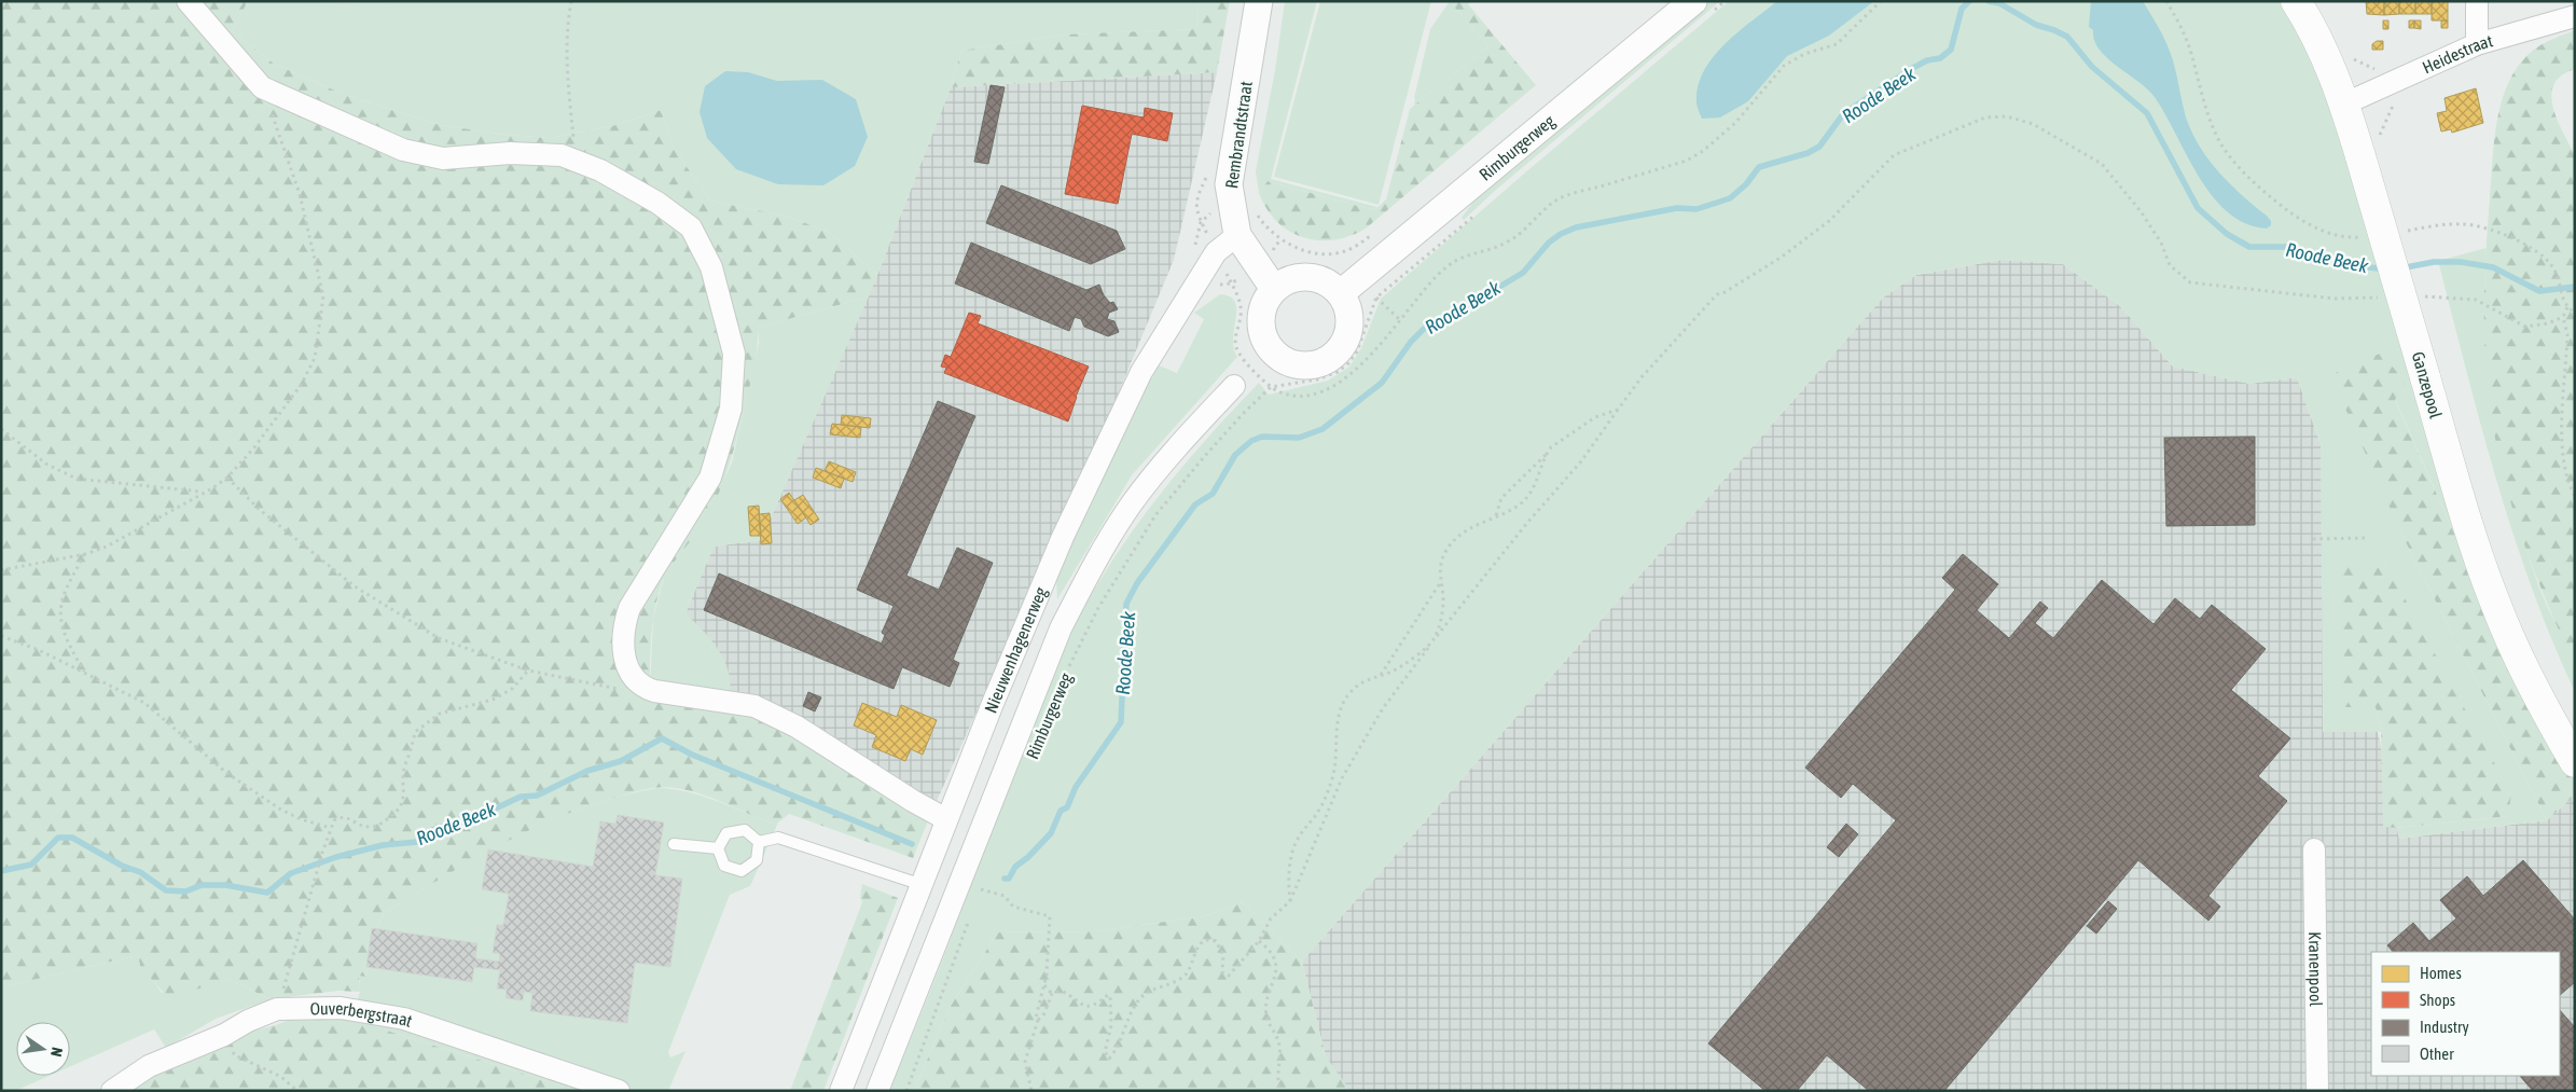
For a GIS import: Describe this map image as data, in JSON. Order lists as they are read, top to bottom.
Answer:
{
  "streets": {
    "main road": ["Ganzepool"],
    "street": [
      "Heidestraat",
      "Rembrandtstraat",
      "Rimburgerweg",
      "Nieuwenhagenerweg",
      "Kranenpool",
      "Ouverbergstraat"
    ]
  },
  "crossings": [
    ["Heidestraat", "Ganzepool"],
    ["Rembrandtstraat", "Rimburgerweg"],
    ["Rembrandtstraat", "Nieuwenhagenerweg"]
  ],
  "water": ["Roode Beek"],
  "legend": [
    "Homes",
    "Shops",
    "Industry",
    "Other"
  ],
  "north": "right"
}
